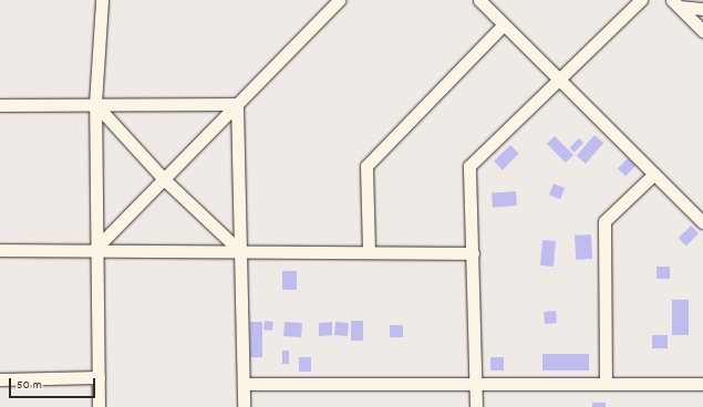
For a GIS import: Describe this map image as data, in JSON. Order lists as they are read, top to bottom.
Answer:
{
  "scale_bar": "50 m"
}
